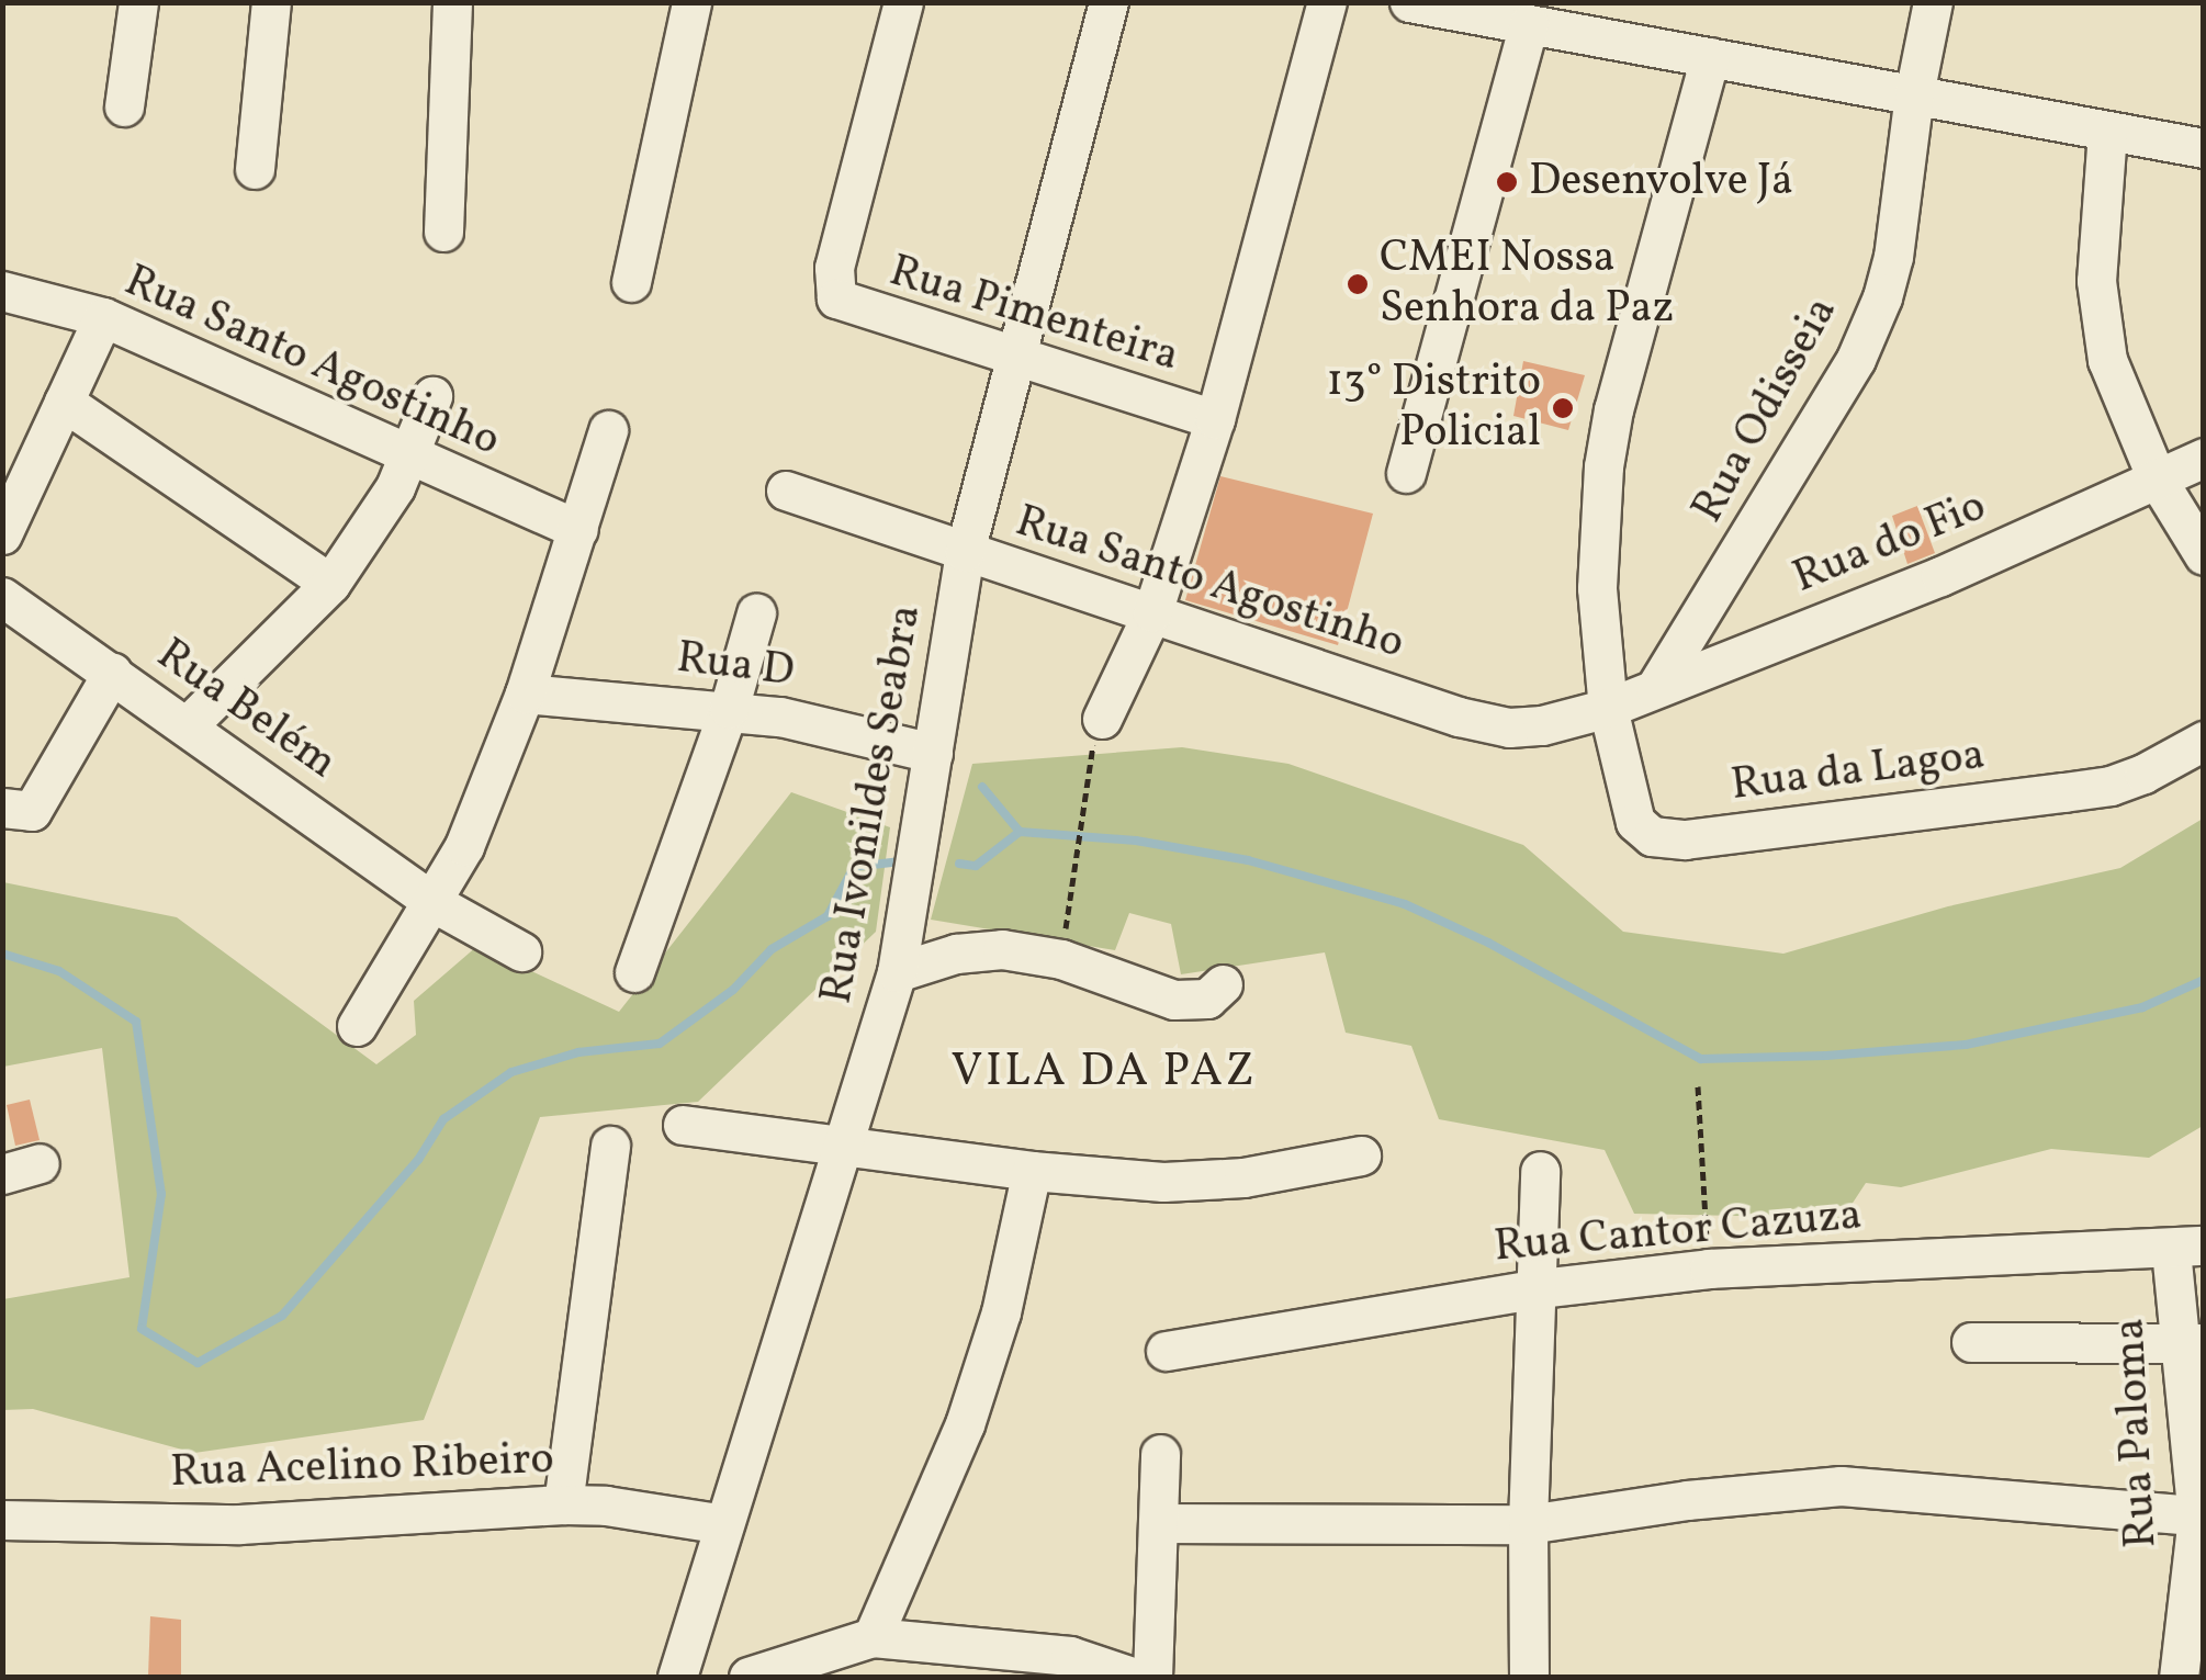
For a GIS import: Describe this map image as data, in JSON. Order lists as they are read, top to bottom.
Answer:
{
  "streets": {
    "street": [
      "Rua Pimenteira",
      "Rua Santo Agostinho",
      "Rua Odisseia",
      "Rua do Fio",
      "Rua D",
      "Rua Belém",
      "Rua da Lagoa",
      "Rua Ivonildes Seabra",
      "Rua Cantor Cazuza",
      "Rua Paloma",
      "Rua Acelino Ribeiro"
    ]
  },
  "crossings": [
    ["Rua Pimenteira", "Rua Ivonildes Seabra"],
    ["Rua Santo Agostinho", "Rua do Fio"],
    ["Rua Santo Agostinho", "Rua da Lagoa"],
    ["Rua Santo Agostinho", "Rua Ivonildes Seabra"],
    ["Rua Odisseia", "Rua do Fio"],
    ["Rua do Fio", "Rua da Lagoa"],
    ["Rua D", "Rua Ivonildes Seabra"],
    ["Rua Ivonildes Seabra", "Rua Acelino Ribeiro"],
    ["Rua Cantor Cazuza", "Rua Paloma"]
  ],
  "districts": ["VILA DA PAZ"],
  "places": ["Desenvolve Já", "CMEI Nossa Senhora da Paz", "13° Distrito Policial"]
}
